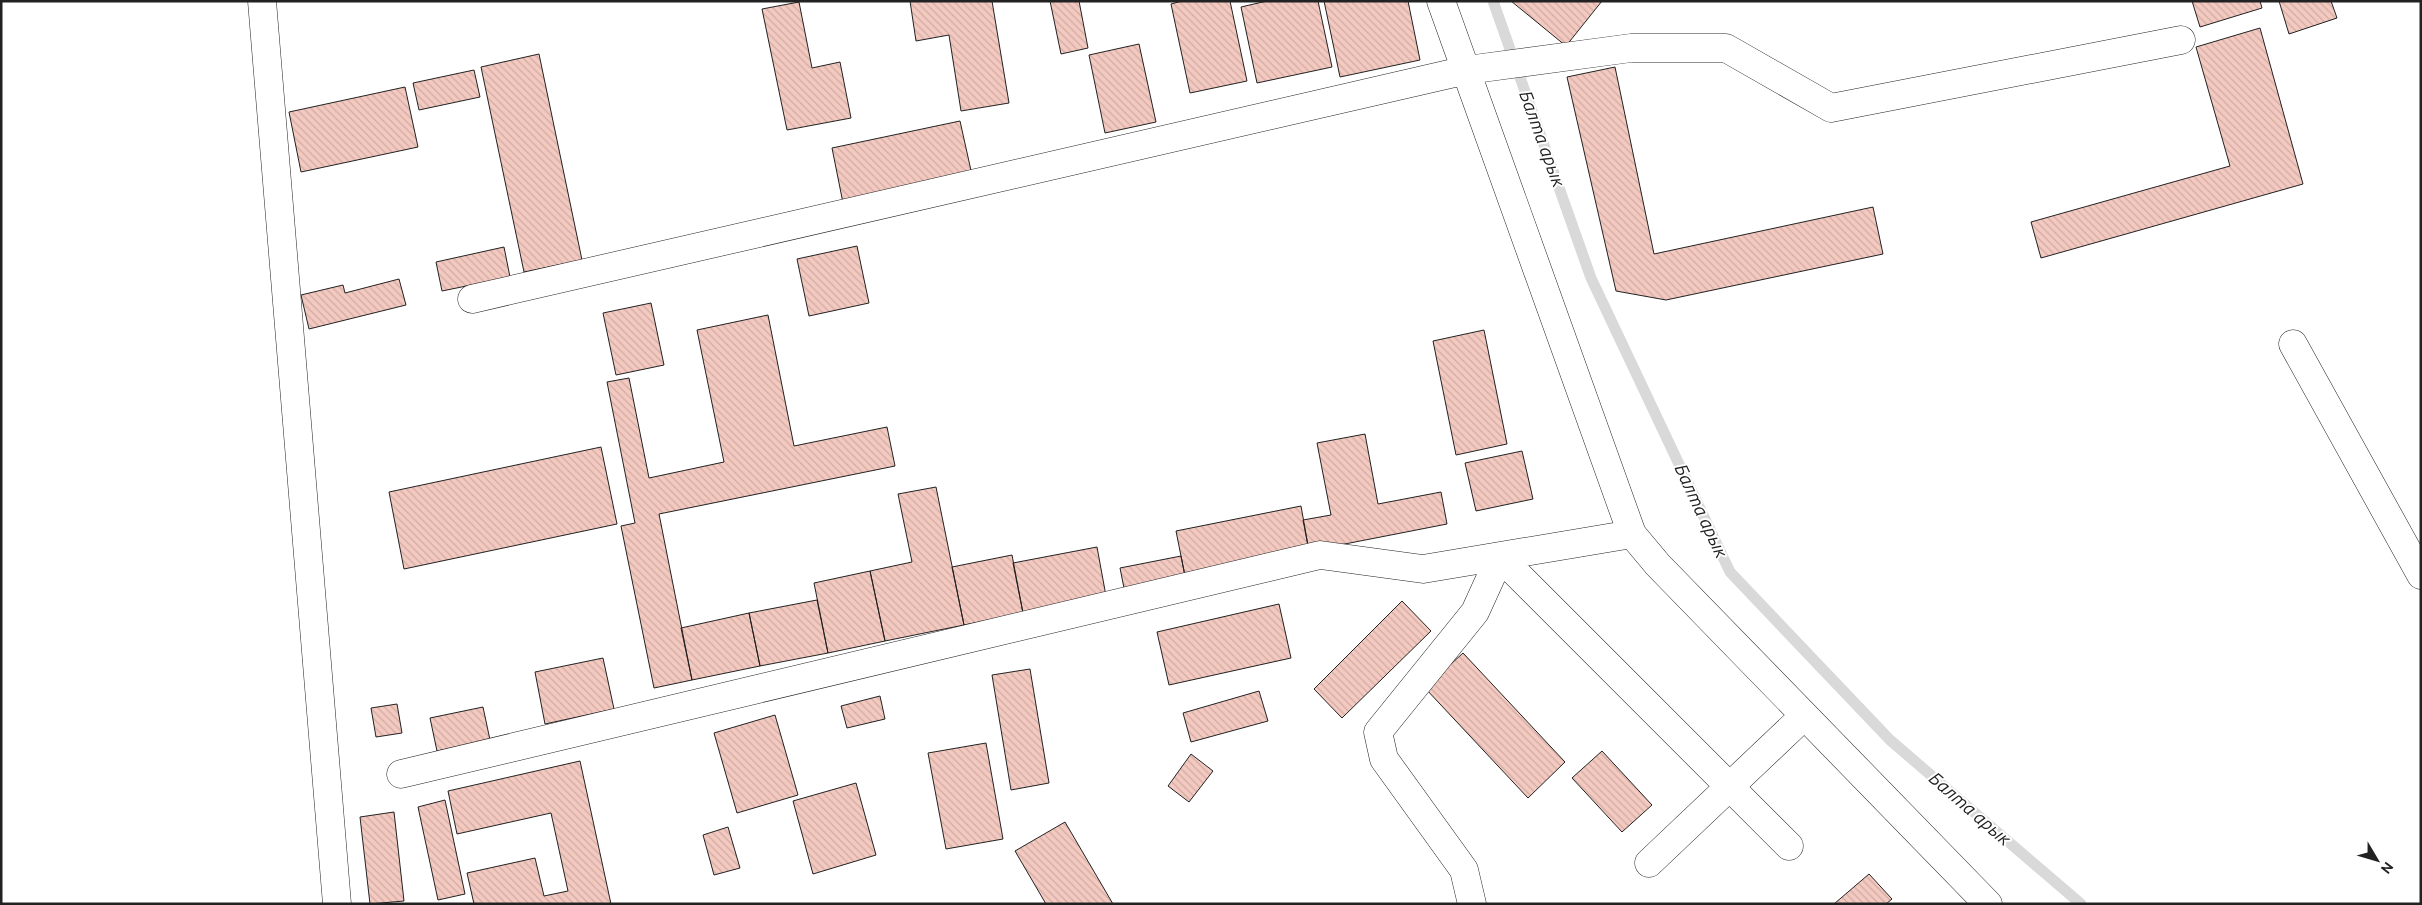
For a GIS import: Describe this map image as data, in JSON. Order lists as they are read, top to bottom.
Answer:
{
  "water": ["Балта арык"],
  "north": "bottom right"
}
